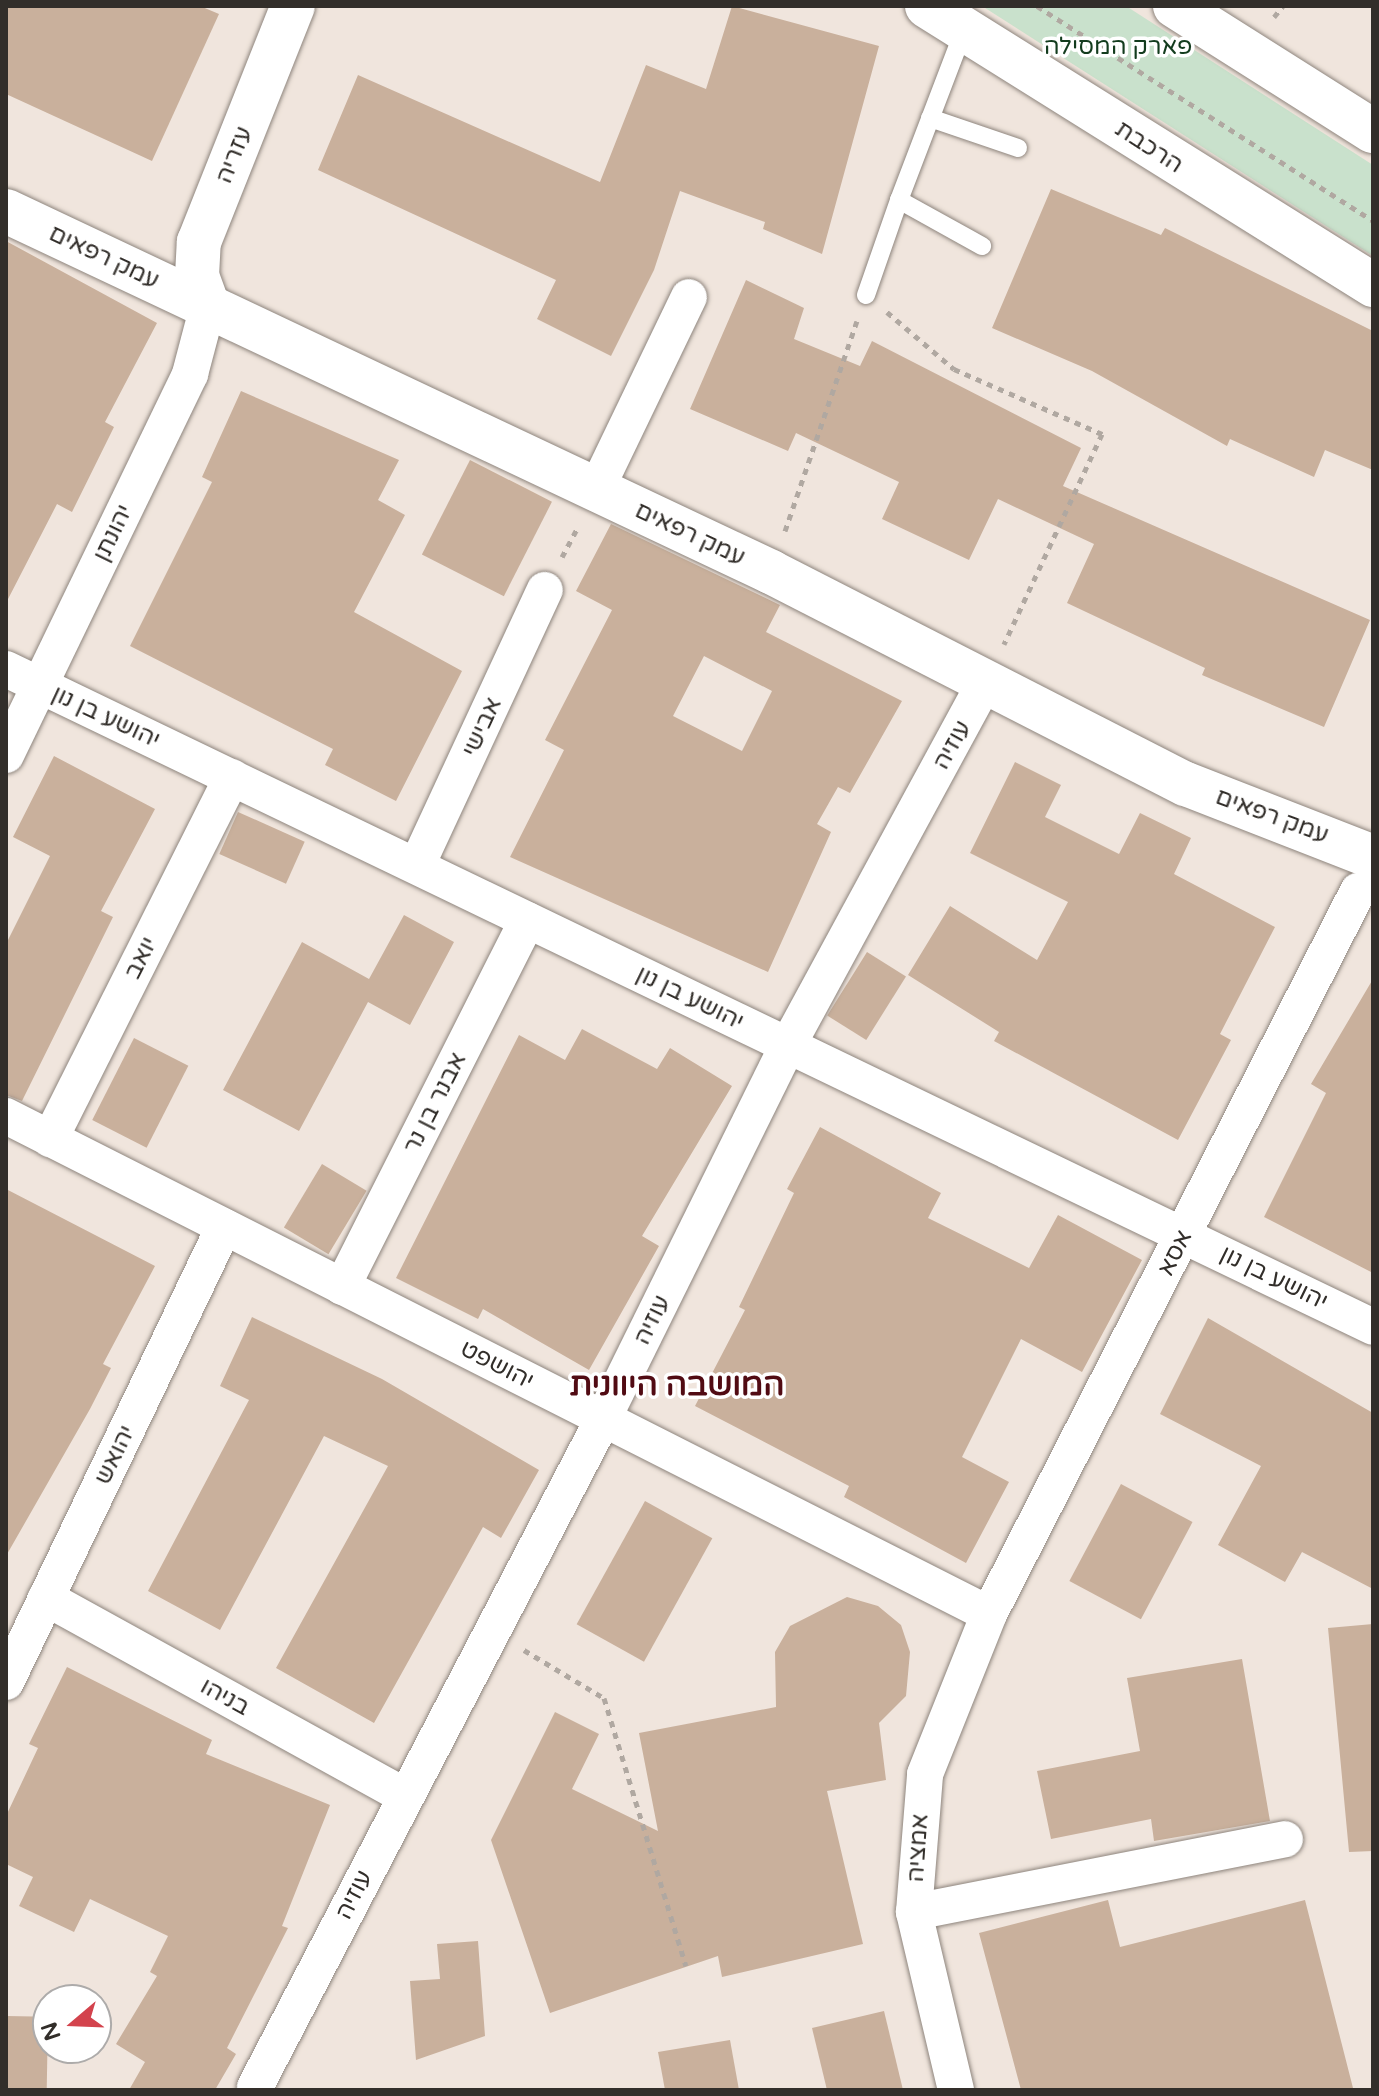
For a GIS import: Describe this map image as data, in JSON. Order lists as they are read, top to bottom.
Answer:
{
  "streets": {
    "street": [
      "הרכבת",
      "עזריה",
      "עמק רפאים",
      "יהונתן",
      "יהושע בן נון",
      "אבישי",
      "עוזיה",
      "יואב",
      "אבנר בן נר",
      "אסא",
      "יהושפט",
      "יהואש",
      "בניהו",
      "אמציה"
    ]
  },
  "crossings": [
    ["עזריה", "עמק רפאים"],
    ["עזריה", "יהונתן"],
    ["עמק רפאים", "יהונתן"],
    ["עמק רפאים", "עוזיה"],
    ["עמק רפאים", "אסא"],
    ["יהונתן", "יהושע בן נון"],
    ["יהושע בן נון", "אבישי"],
    ["יהושע בן נון", "עוזיה"],
    ["יהושע בן נון", "יואב"],
    ["יהושע בן נון", "אבנר בן נר"],
    ["יהושע בן נון", "אסא"],
    ["עוזיה", "יהושפט"],
    ["עוזיה", "בניהו"],
    ["יואב", "יהושפט"],
    ["אבנר בן נר", "יהושפט"],
    ["אסא", "יהושפט"],
    ["אסא", "אמציה"],
    ["יהושפט", "יהואש"],
    ["יהושפט", "אמציה"],
    ["יהואש", "בניהו"]
  ],
  "districts": ["המושבה היוונית"],
  "parks": ["פארק המסילה"],
  "north": "left"
}
